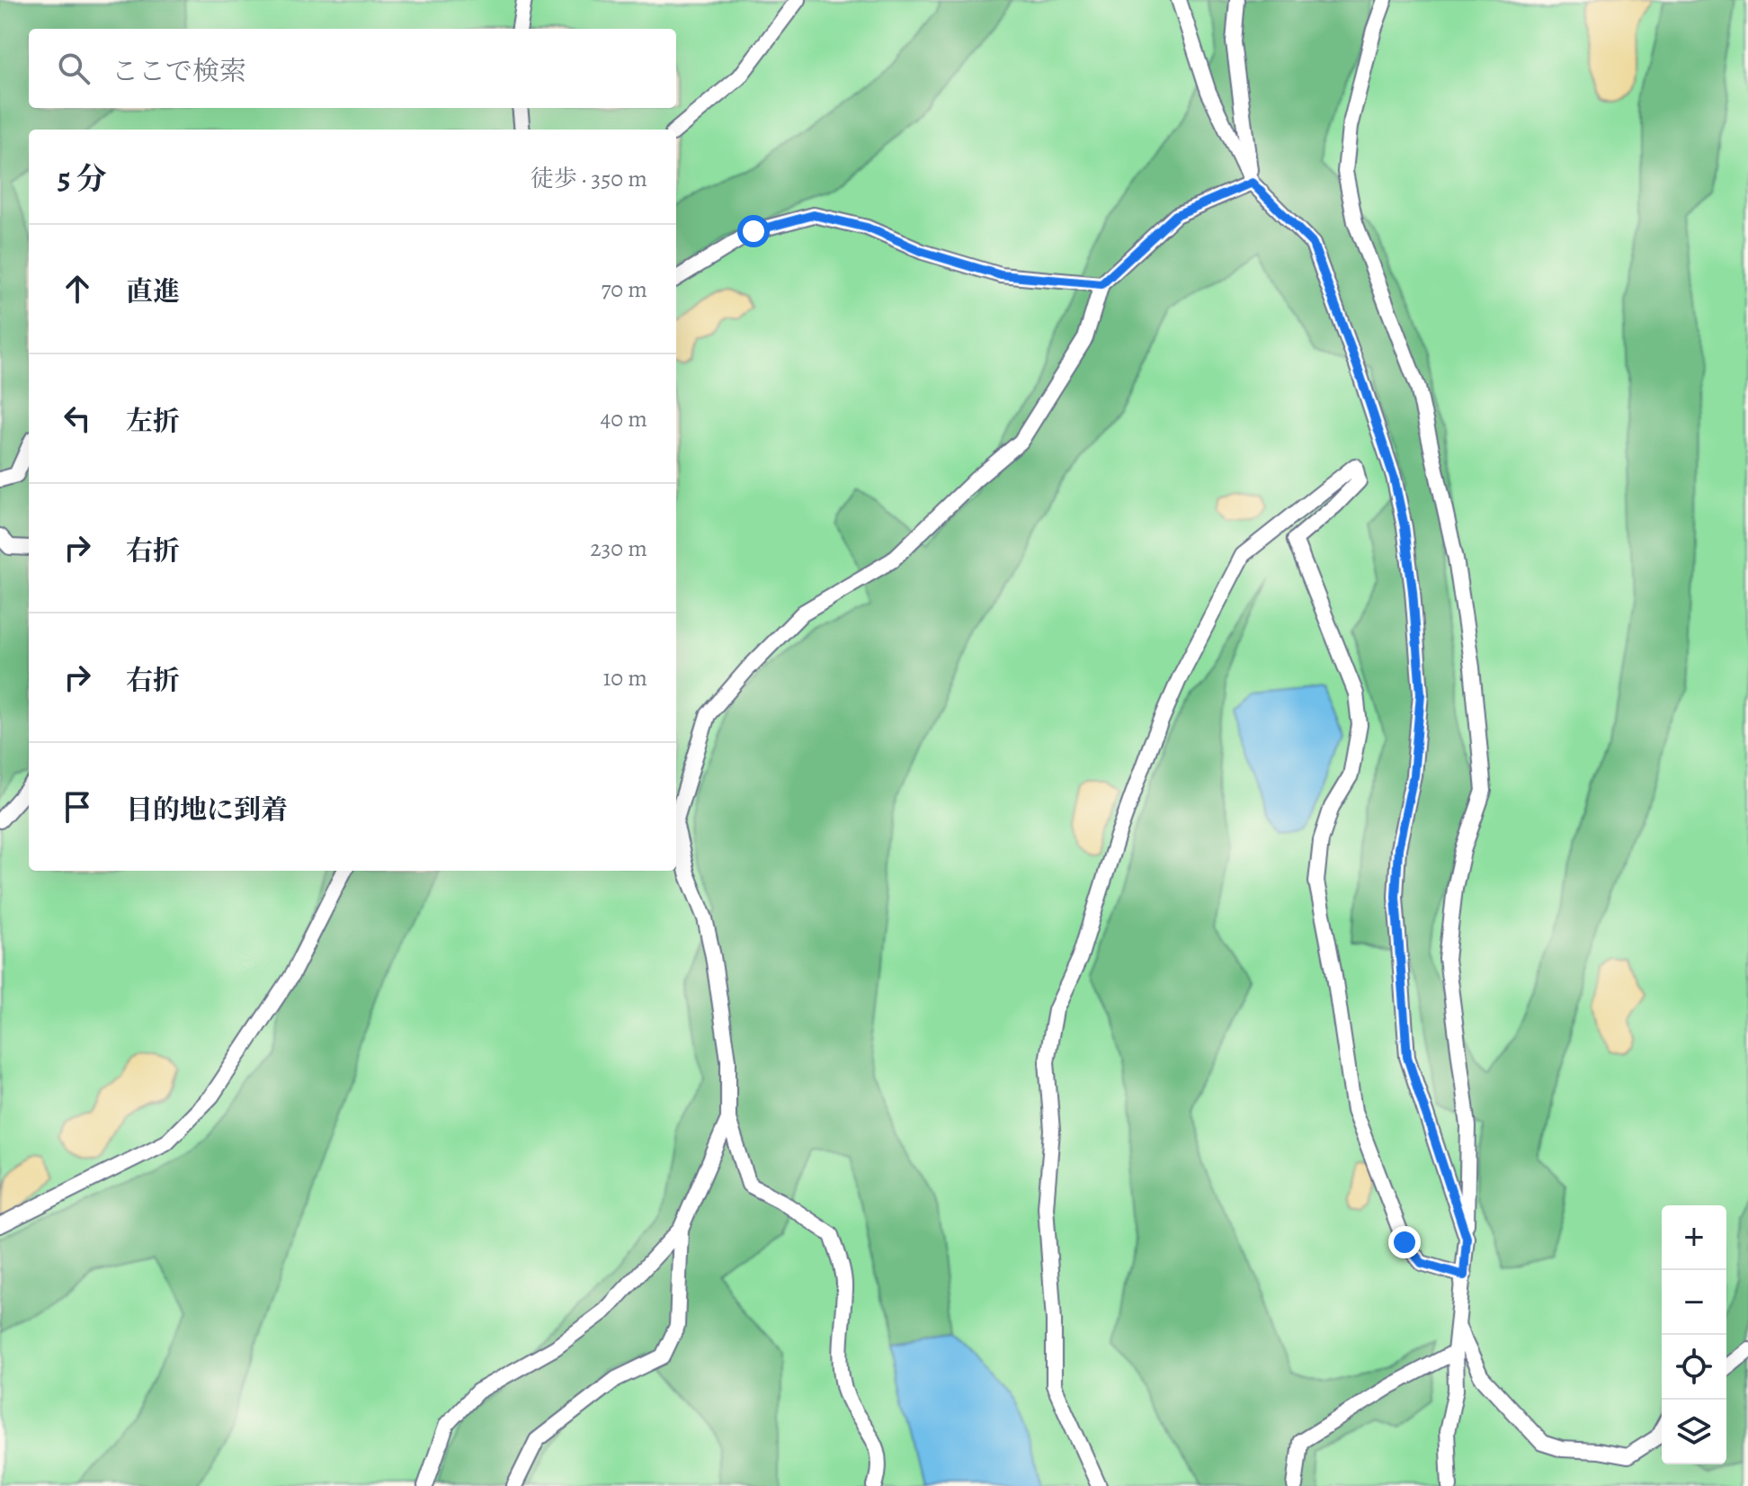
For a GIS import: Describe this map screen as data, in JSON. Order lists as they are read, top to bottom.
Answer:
{
  "page": {
    "search": "ここで検索",
    "heading": ["5 分", "徒歩 · 350 m"],
    "list": [
      ["直進", "70 m"],
      ["左折", "40 m"],
      ["右折", "230 m"],
      ["右折", "10 m"],
      "目的地に到着"
    ],
    "map_buttons": ["+", "−"]
  }
}
